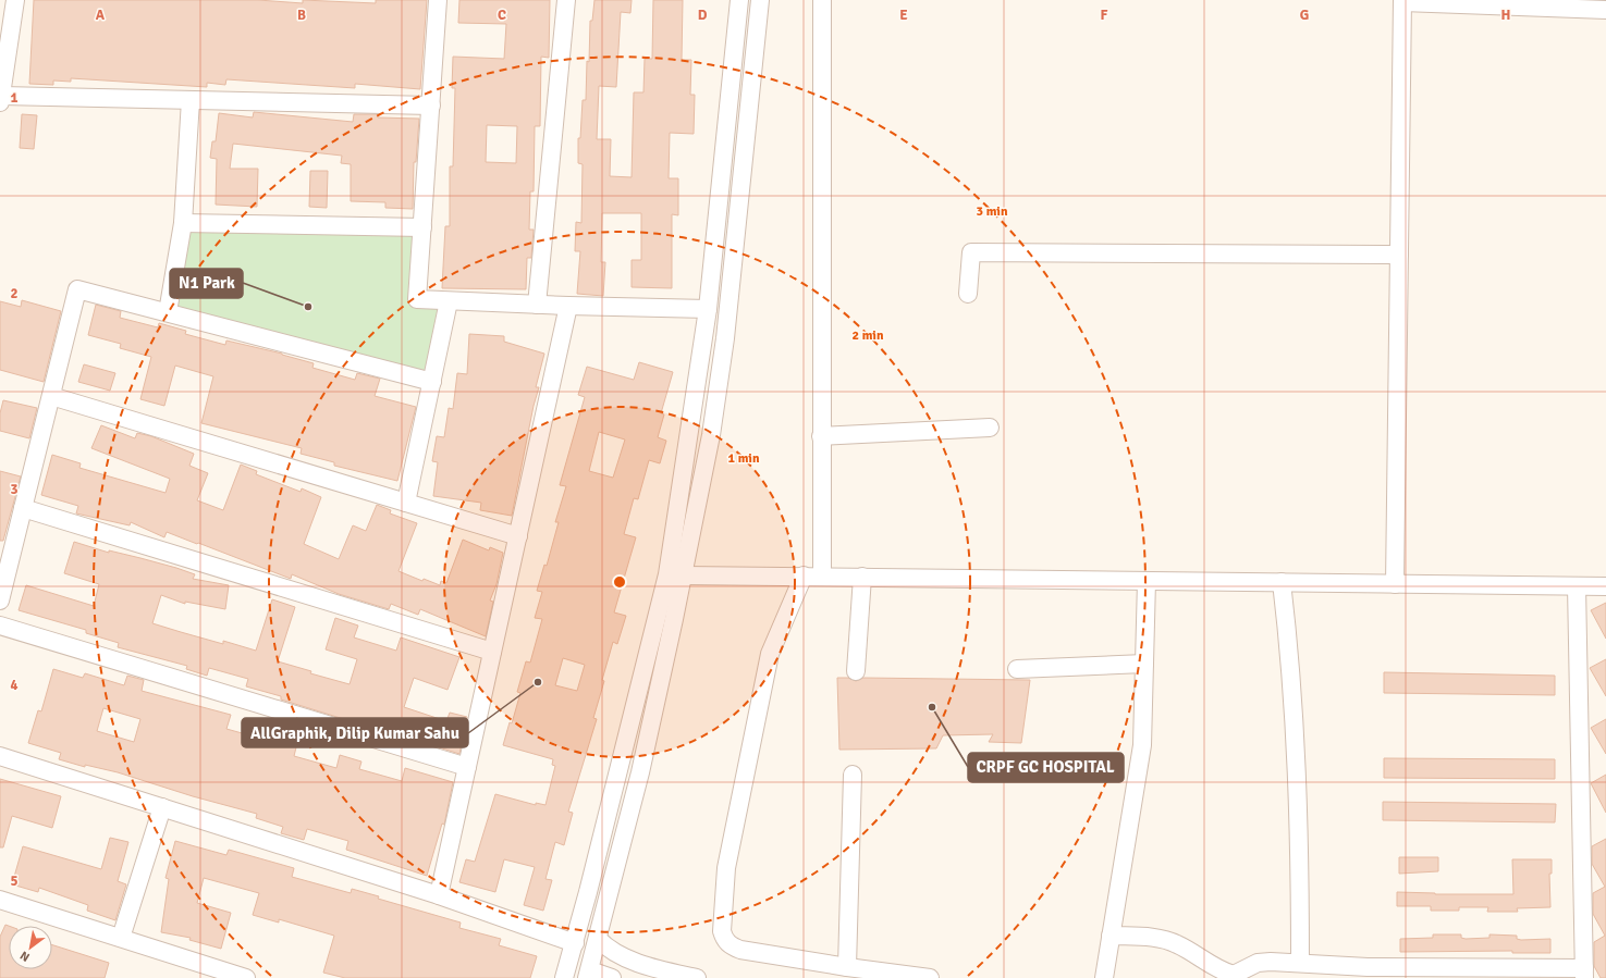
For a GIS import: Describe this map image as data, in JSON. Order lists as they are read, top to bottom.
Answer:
{
  "places": ["N1 Park", "AllGraphik, Dilip Kumar Sahu", "CRPF GC HOSPITAL"],
  "north": "bottom left",
  "grid": {
    "columns": [
      "A",
      "B",
      "C",
      "D",
      "E",
      "F",
      "G",
      "H"
    ],
    "rows": [
      "1",
      "2",
      "3",
      "4",
      "5"
    ]
  },
  "rings": ["3 min", "2 min", "1 min"]
}
